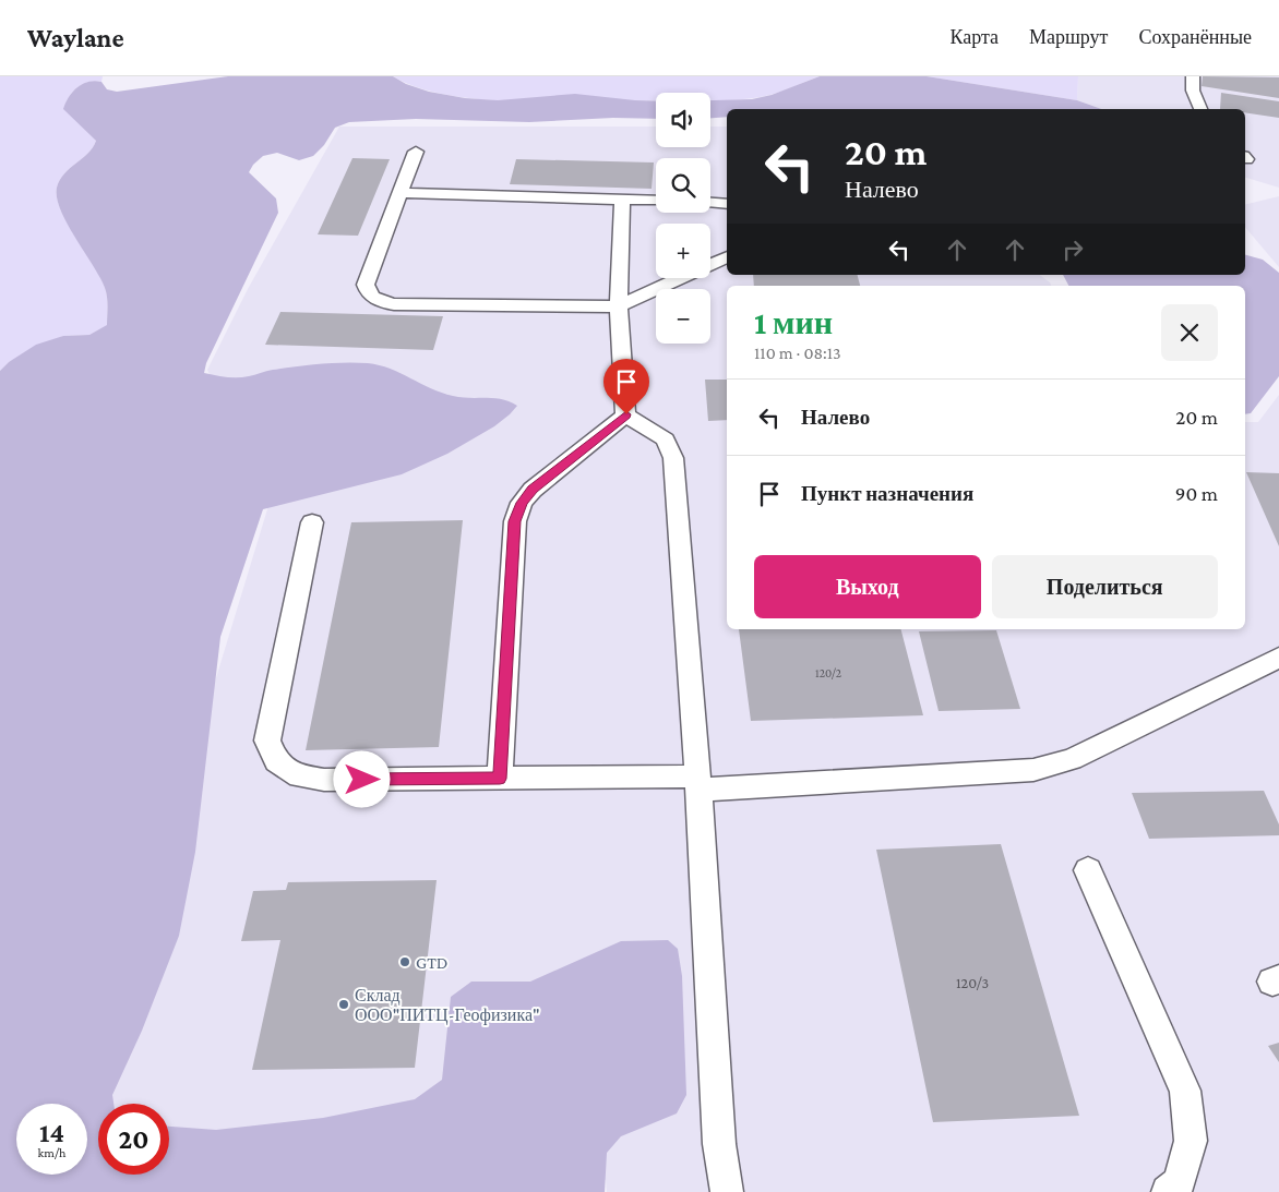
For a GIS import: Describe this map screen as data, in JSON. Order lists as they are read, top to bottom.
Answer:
{
  "places": ["GTD", "Склад ООО\"ПИТЦ-Геофизика\""],
  "house_numbers": ["120/2", "120/3"],
  "page": {
    "header": "Waylane",
    "nav": ["Карта", "Маршрут", "Сохранённые"],
    "map_buttons": ["+", "−"],
    "turn": ["20 m", "Налево"],
    "heading": ["1 мин", "110 m · 08:13"],
    "list": [
      {
        "name": "Налево",
        "value": "20 m"
      },
      {
        "name": "Пункт назначения",
        "value": "90 m"
      }
    ],
    "buttons": ["Выход", "Поделиться"],
    "speed": "14 km/h",
    "limit": "20"
  }
}
